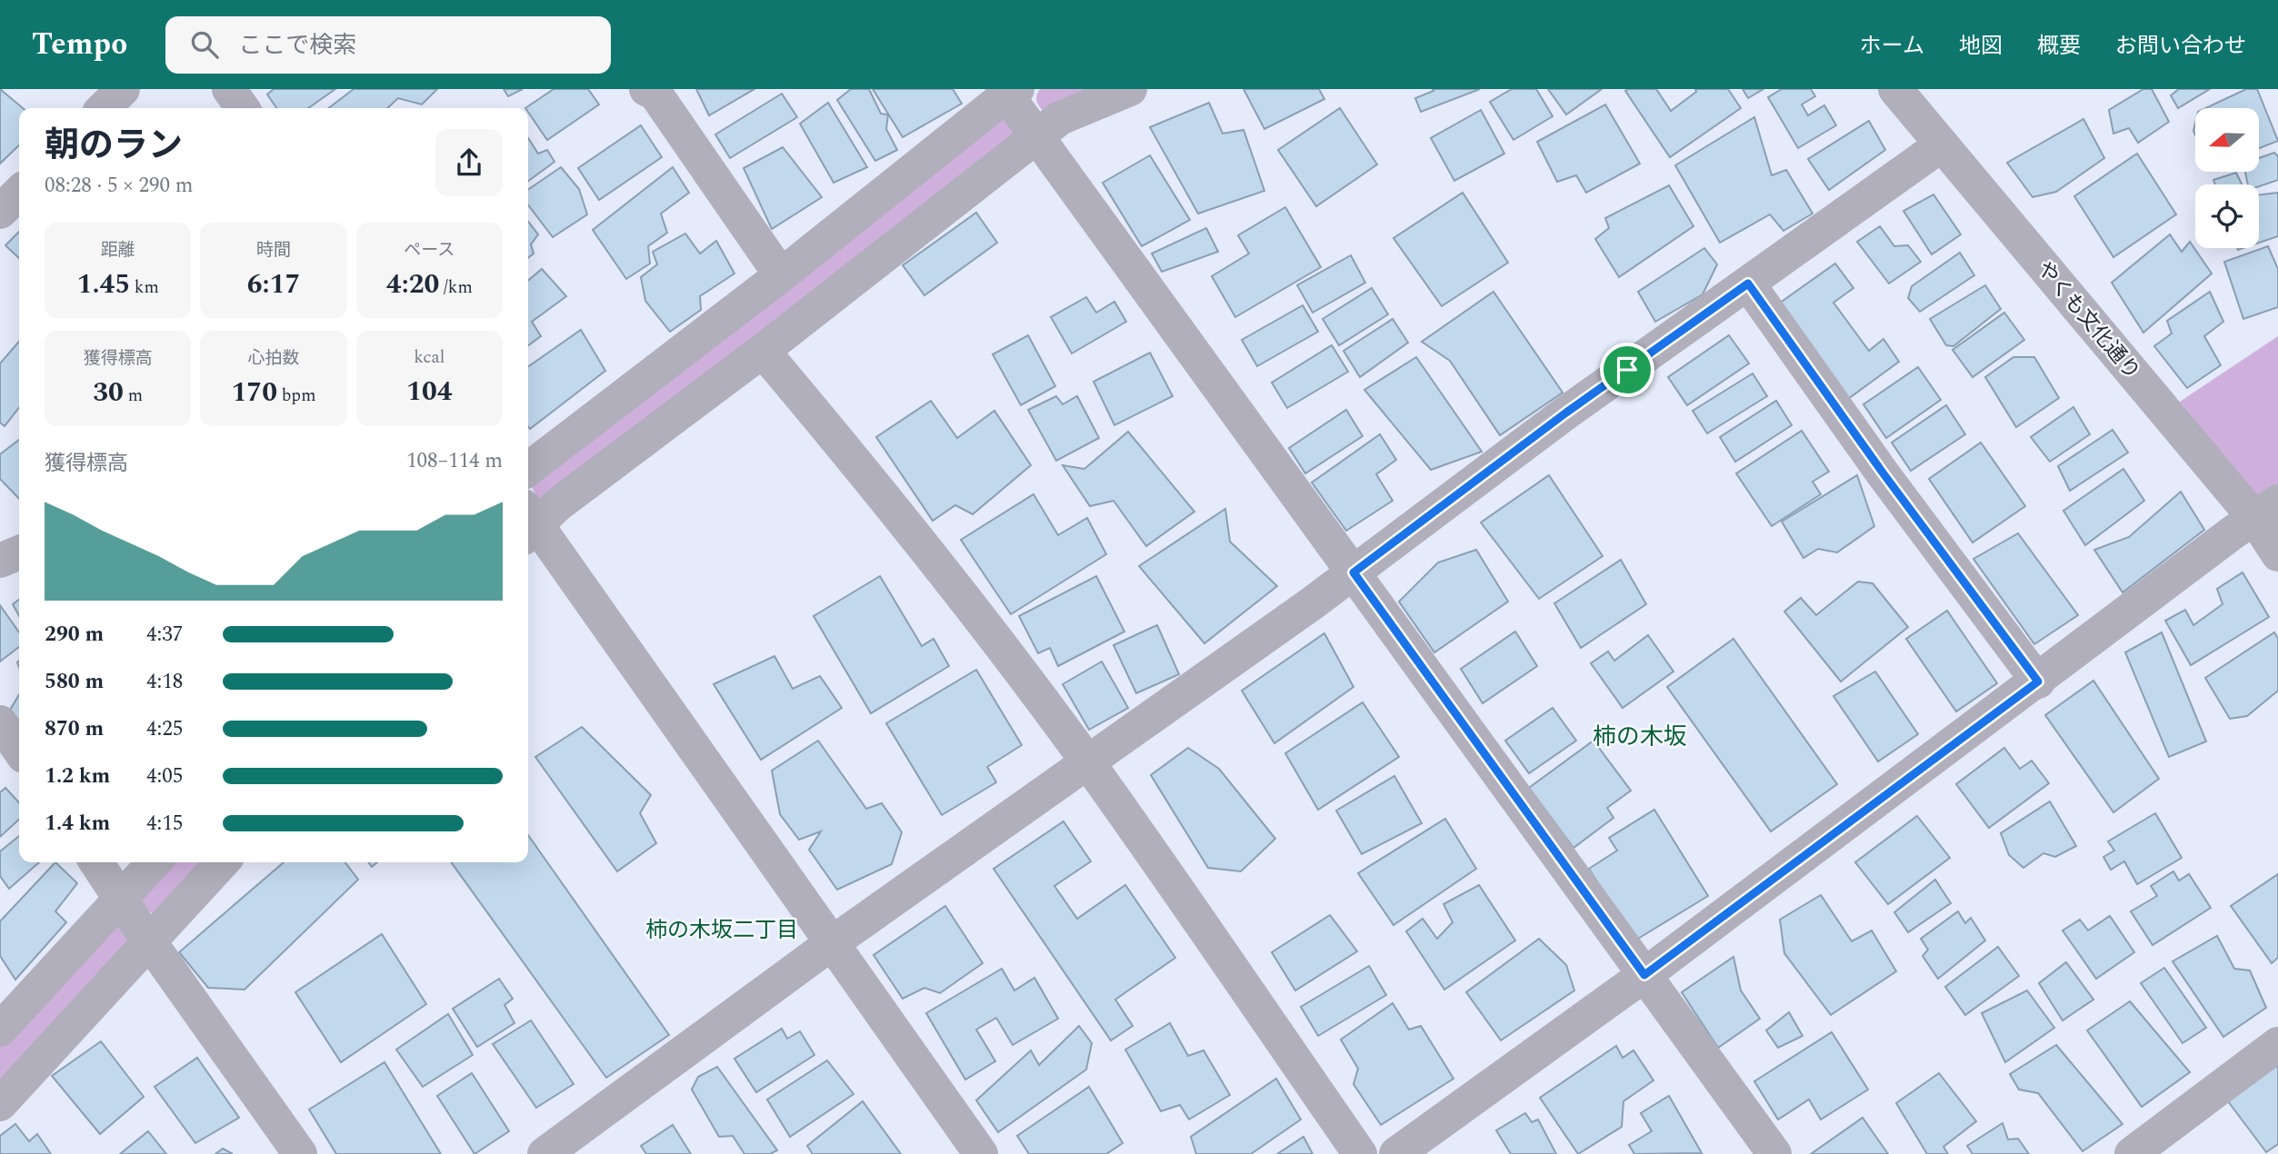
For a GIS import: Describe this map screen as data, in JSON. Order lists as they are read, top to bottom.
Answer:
{
  "streets": {
    "street": ["やくも文化通り"]
  },
  "districts": ["柿の木坂", "柿の木坂二丁目"],
  "north": "left",
  "page": {
    "header": "Tempo",
    "search": "ここで検索",
    "nav": [
      "ホーム",
      "地図",
      "概要",
      "お問い合わせ"
    ],
    "heading": ["朝のラン", "08:28 · 5 × 290 m"],
    "stats": [
      ["距離", "1.45 km"],
      ["時間", "6:17"],
      ["ペース", "4:20 /km"],
      ["獲得標高", "30 m"],
      ["心拍数", "170 bpm"],
      ["kcal", "104"]
    ],
    "chart": ["獲得標高", "108–114 m"],
    "list": [
      {
        "name": "290 m",
        "note": "4:37"
      },
      {
        "name": "580 m",
        "note": "4:18"
      },
      {
        "name": "870 m",
        "note": "4:25"
      },
      {
        "name": "1.2 km",
        "note": "4:05"
      },
      {
        "name": "1.4 km",
        "note": "4:15"
      }
    ]
  }
}
